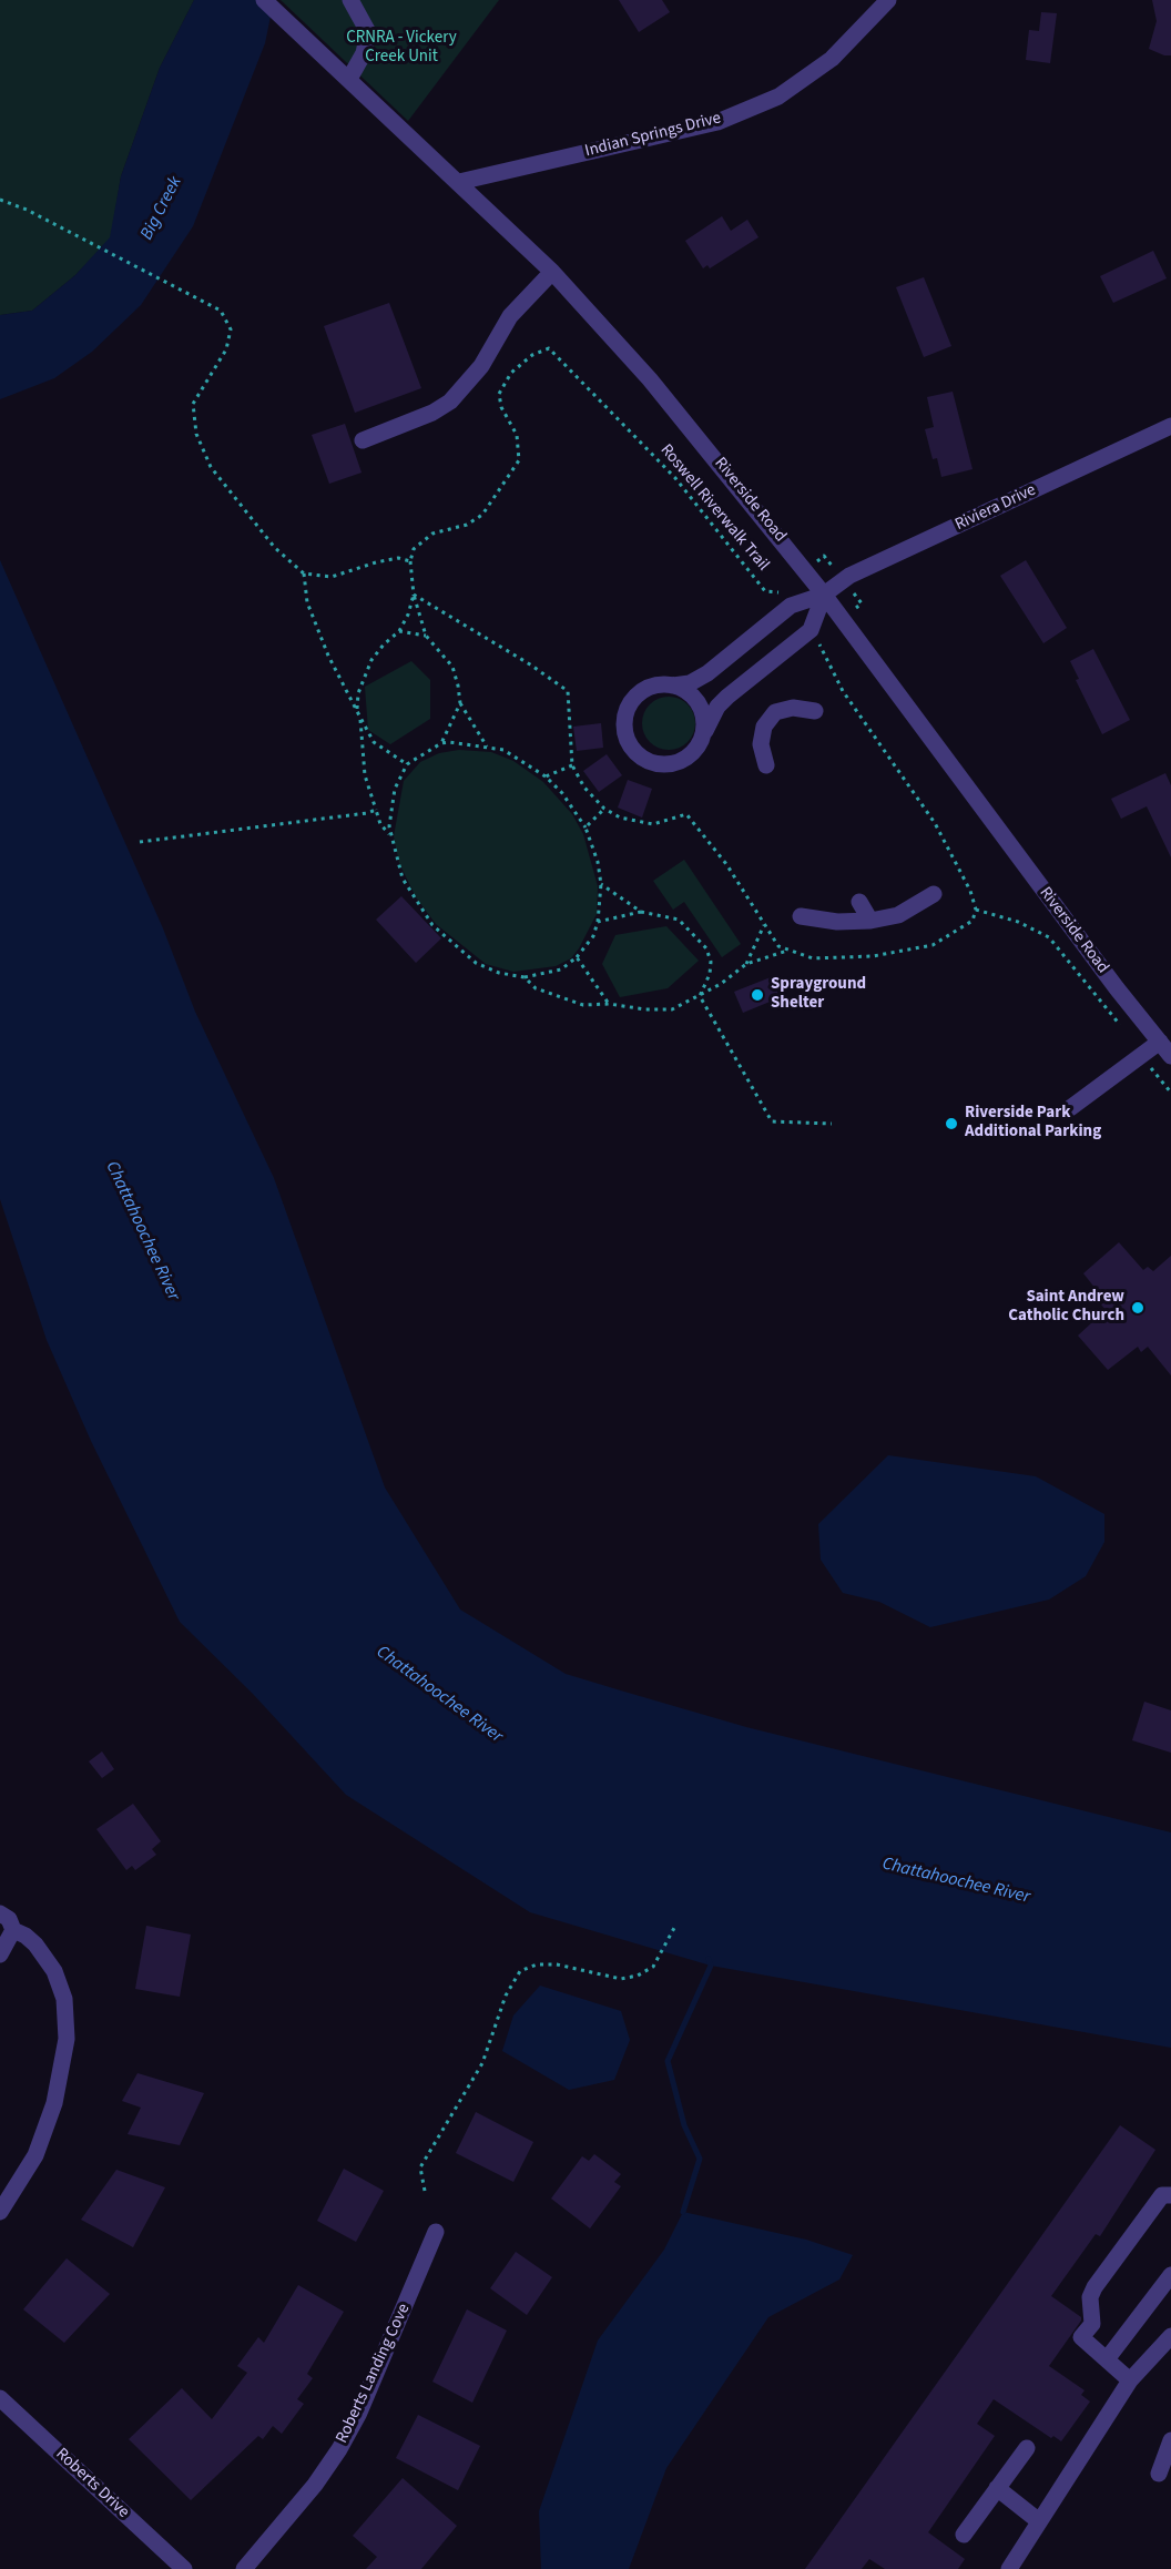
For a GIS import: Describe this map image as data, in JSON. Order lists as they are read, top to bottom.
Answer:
{
  "streets": {
    "street": [
      "Indian Springs Drive",
      "Riverside Road",
      "Riviera Drive",
      "Roberts Landing Cove",
      "Roberts Drive"
    ],
    "path": ["Roswell Riverwalk Trail"]
  },
  "crossings": [
    ["Indian Springs Drive", "Riverside Road"],
    ["Riverside Road", "Riviera Drive"],
    ["Roswell Riverwalk Trail", "Riviera Drive"]
  ],
  "water": ["Big Creek", "Chattahoochee River"],
  "parks": ["CRNRA - Vickery Creek Unit"],
  "places": ["Sprayground Shelter", "Riverside Park Additional Parking", "Saint Andrew Catholic Church"]
}
